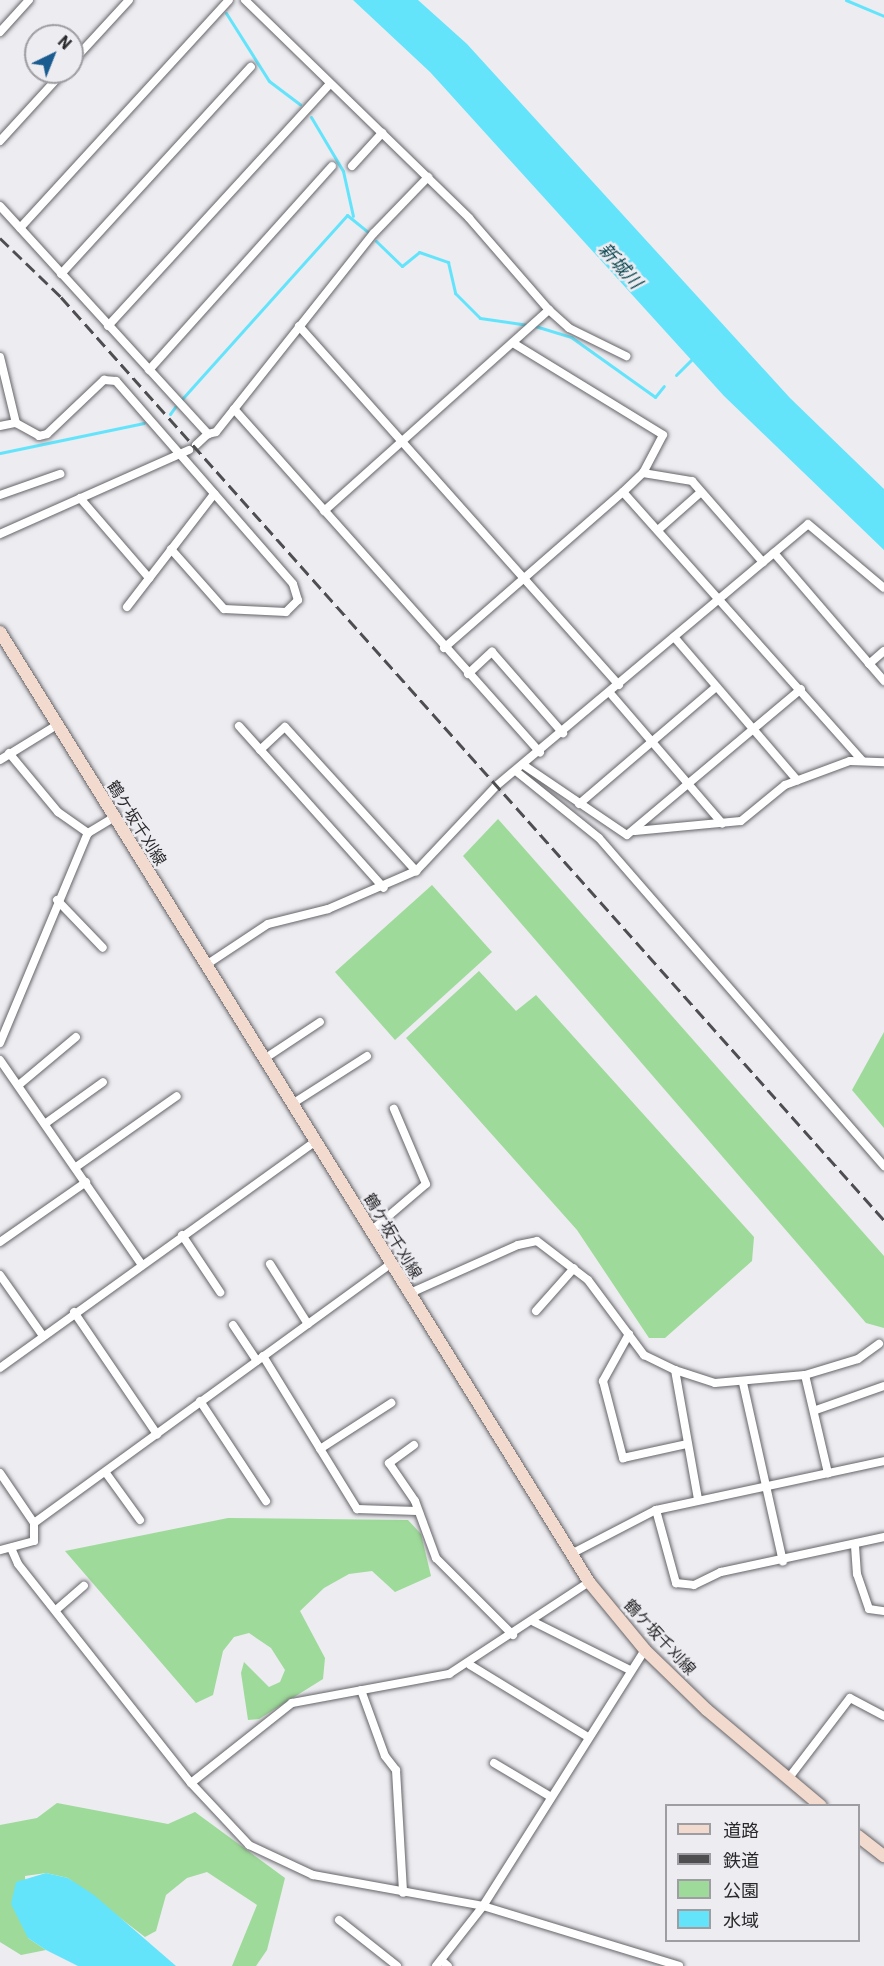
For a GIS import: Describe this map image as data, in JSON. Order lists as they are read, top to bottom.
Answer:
{
  "streets": {
    "main road": ["鶴ケ坂千刈線"]
  },
  "water": ["新城川"],
  "legend": [
    "道路",
    "鉄道",
    "公園",
    "水域"
  ],
  "north": "top right"
}
